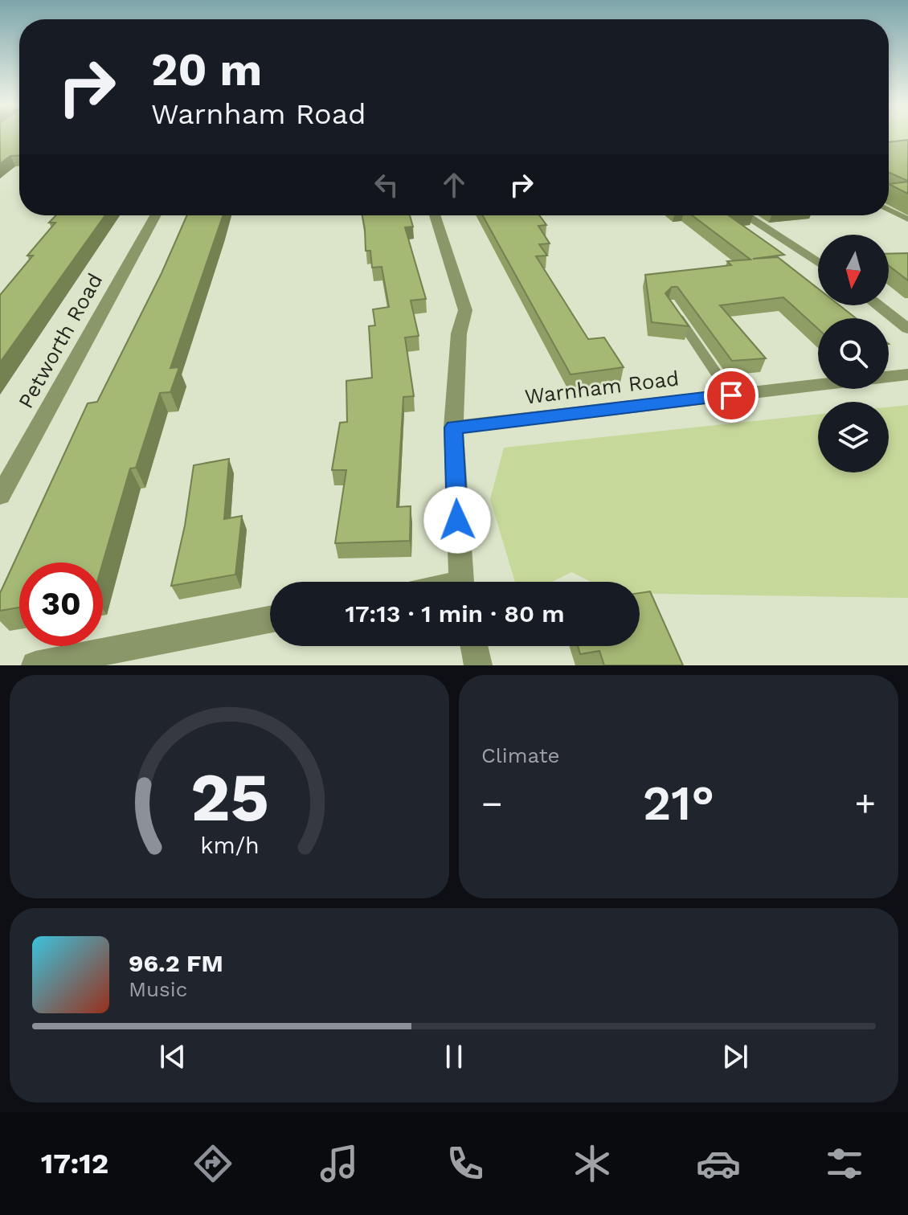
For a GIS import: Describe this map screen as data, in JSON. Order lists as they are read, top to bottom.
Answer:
{
  "streets": {
    "street": ["Petworth Road", "Warnham Road"]
  },
  "north": "bottom",
  "page": {
    "turn": ["20 m", "Warnham Road"],
    "limit": "30",
    "trip": "17:13 · 1 min · 80 m",
    "tile": "Climate",
    "heat": ["−", "21°", "+"],
    "song": ["96.2 FM", "Music"],
    "tabs": "17:12",
    "gauge": ["25", "km/h"]
  }
}
